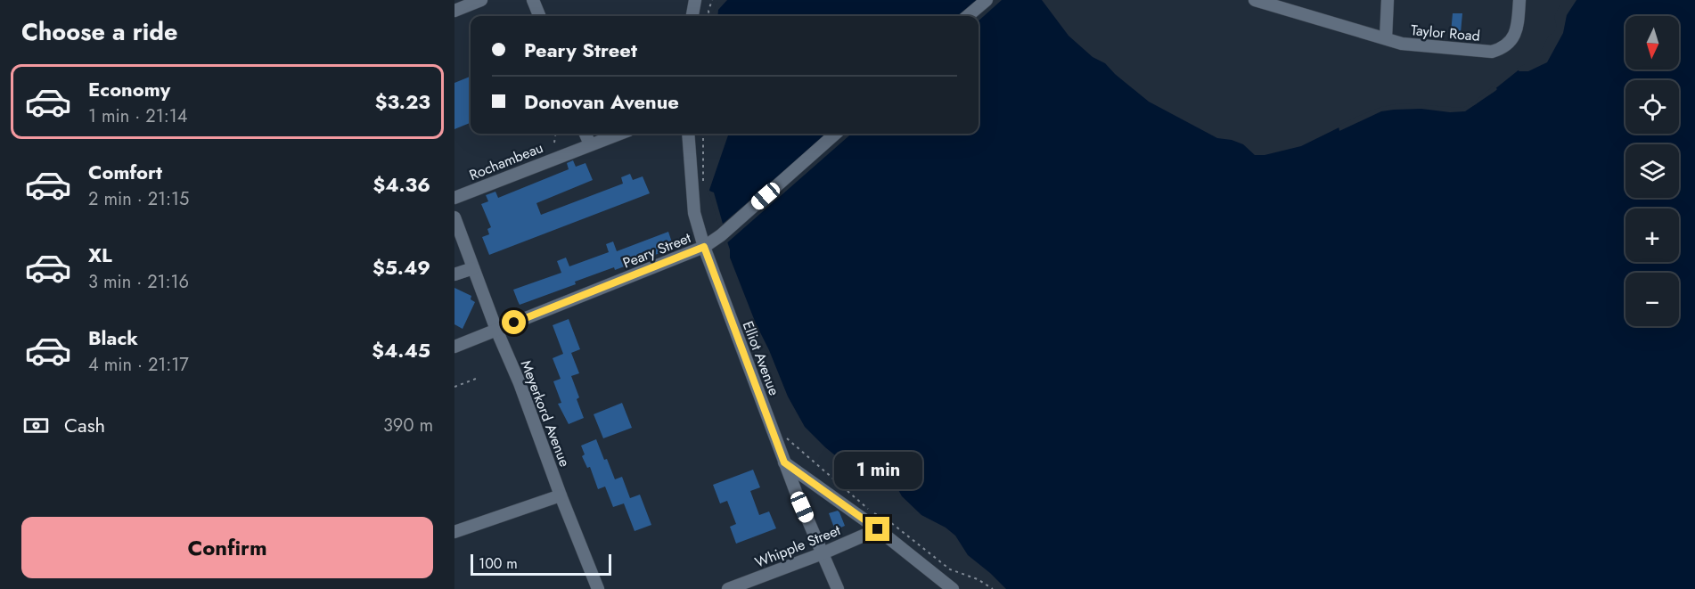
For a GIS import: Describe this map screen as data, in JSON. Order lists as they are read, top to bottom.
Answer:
{
  "streets": {
    "street": [
      "Taylor Road",
      "Rochambeau",
      "Peary Street",
      "Elliot Avenue",
      "Meyerkord Avenue",
      "Whipple Street"
    ]
  },
  "crossings": [
    ["Peary Street", "Elliot Avenue"],
    ["Peary Street", "Meyerkord Avenue"],
    ["Elliot Avenue", "Whipple Street"]
  ],
  "scale_bar": "100 m",
  "north": "bottom",
  "page": {
    "heading": "Choose a ride",
    "map_buttons": ["+", "−"],
    "banner": ["Peary Street", "Donovan Avenue"],
    "list": [
      {
        "name": "Economy",
        "note": "1 min · 21:14",
        "value": "$3.23"
      },
      {
        "name": "Comfort",
        "note": "2 min · 21:15",
        "value": "$4.36"
      },
      {
        "name": "XL",
        "note": "3 min · 21:16",
        "value": "$5.49"
      },
      {
        "name": "Black",
        "note": "4 min · 21:17",
        "value": "$4.45"
      }
    ],
    "pay": ["Cash", "390 m"],
    "bubble": "1 min",
    "buttons": "Confirm",
    "scale": "100 m"
  }
}
